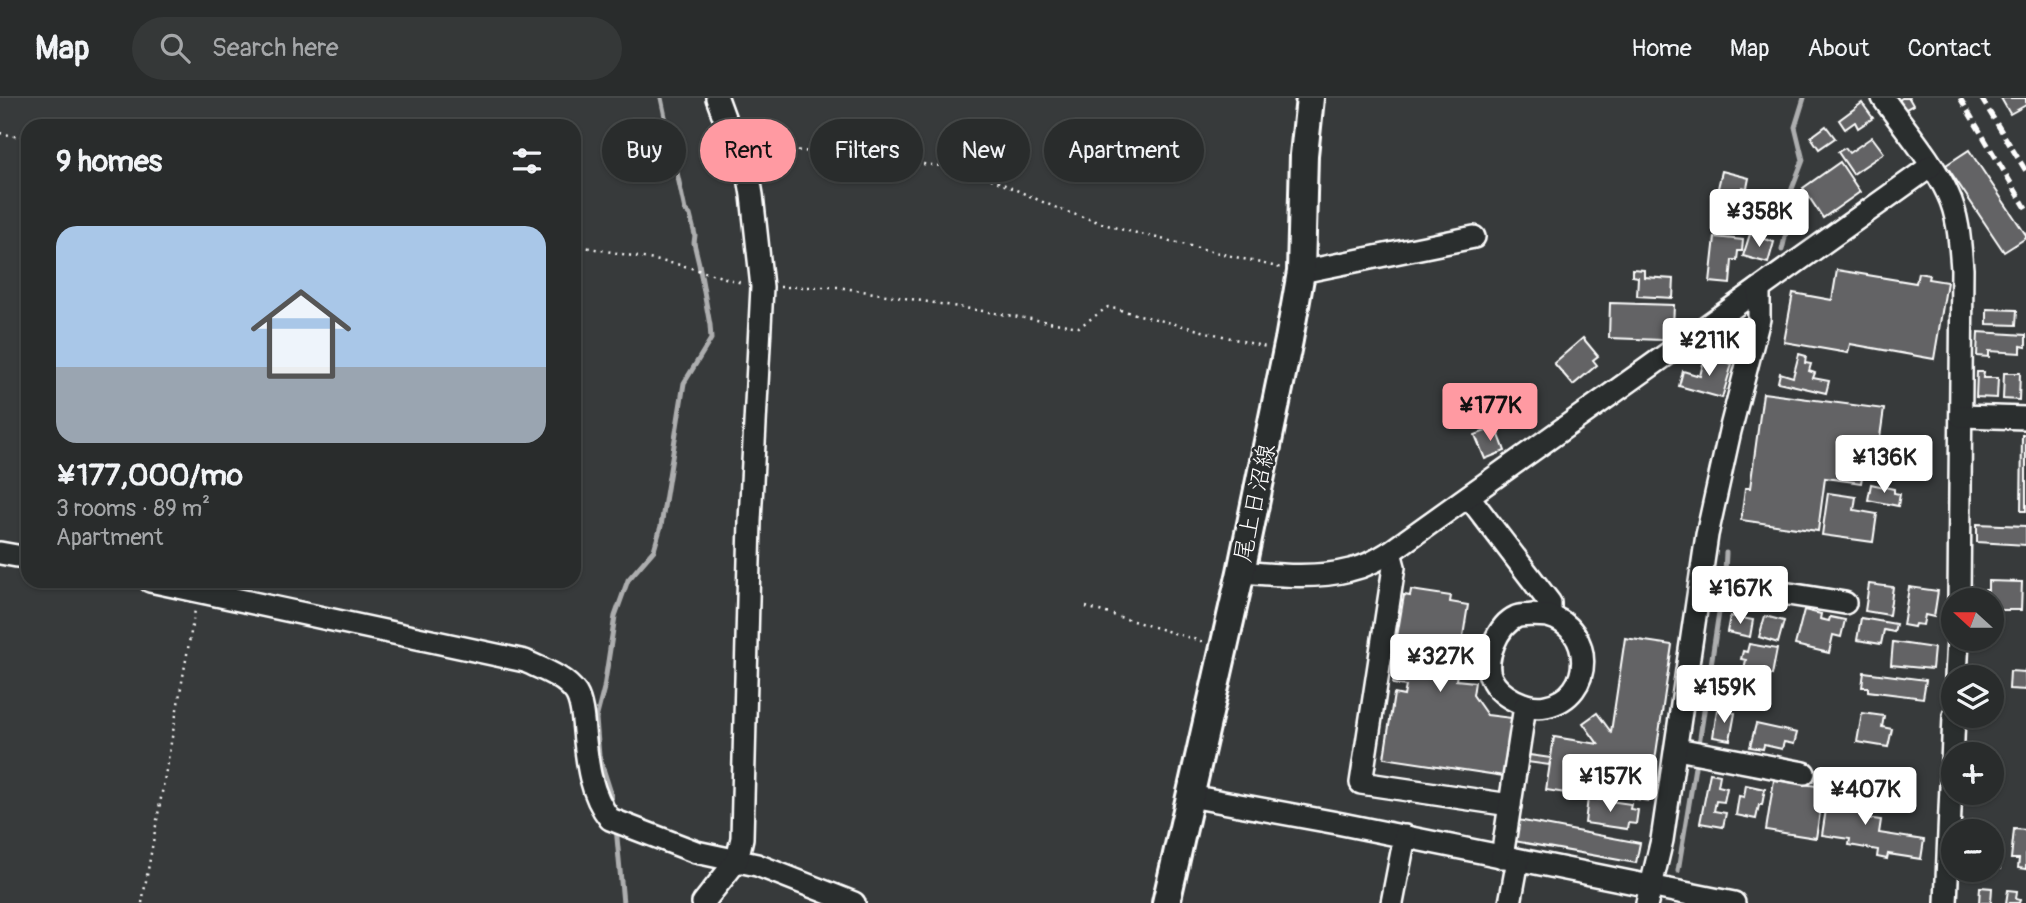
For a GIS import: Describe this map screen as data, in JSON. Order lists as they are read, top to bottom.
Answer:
{
  "streets": {
    "main road": ["尾上日沼線"]
  },
  "north": "left",
  "page": {
    "header": "Map",
    "search": "Search here",
    "nav": [
      "Home",
      "Map",
      "About",
      "Contact"
    ],
    "chip": [
      "Buy",
      "Rent",
      "Filters",
      "New",
      "Apartment"
    ],
    "heading": "9 homes",
    "price": [
      "¥358K",
      "¥211K",
      "¥177K",
      "¥136K",
      "¥167K",
      "¥327K",
      "¥159K",
      "¥157K",
      "¥407K"
    ],
    "list": [
      {
        "name": "¥177,000/mo",
        "note": "3 rooms · 89 m² · Apartment"
      }
    ],
    "map_buttons": ["+", "−"]
  }
}
